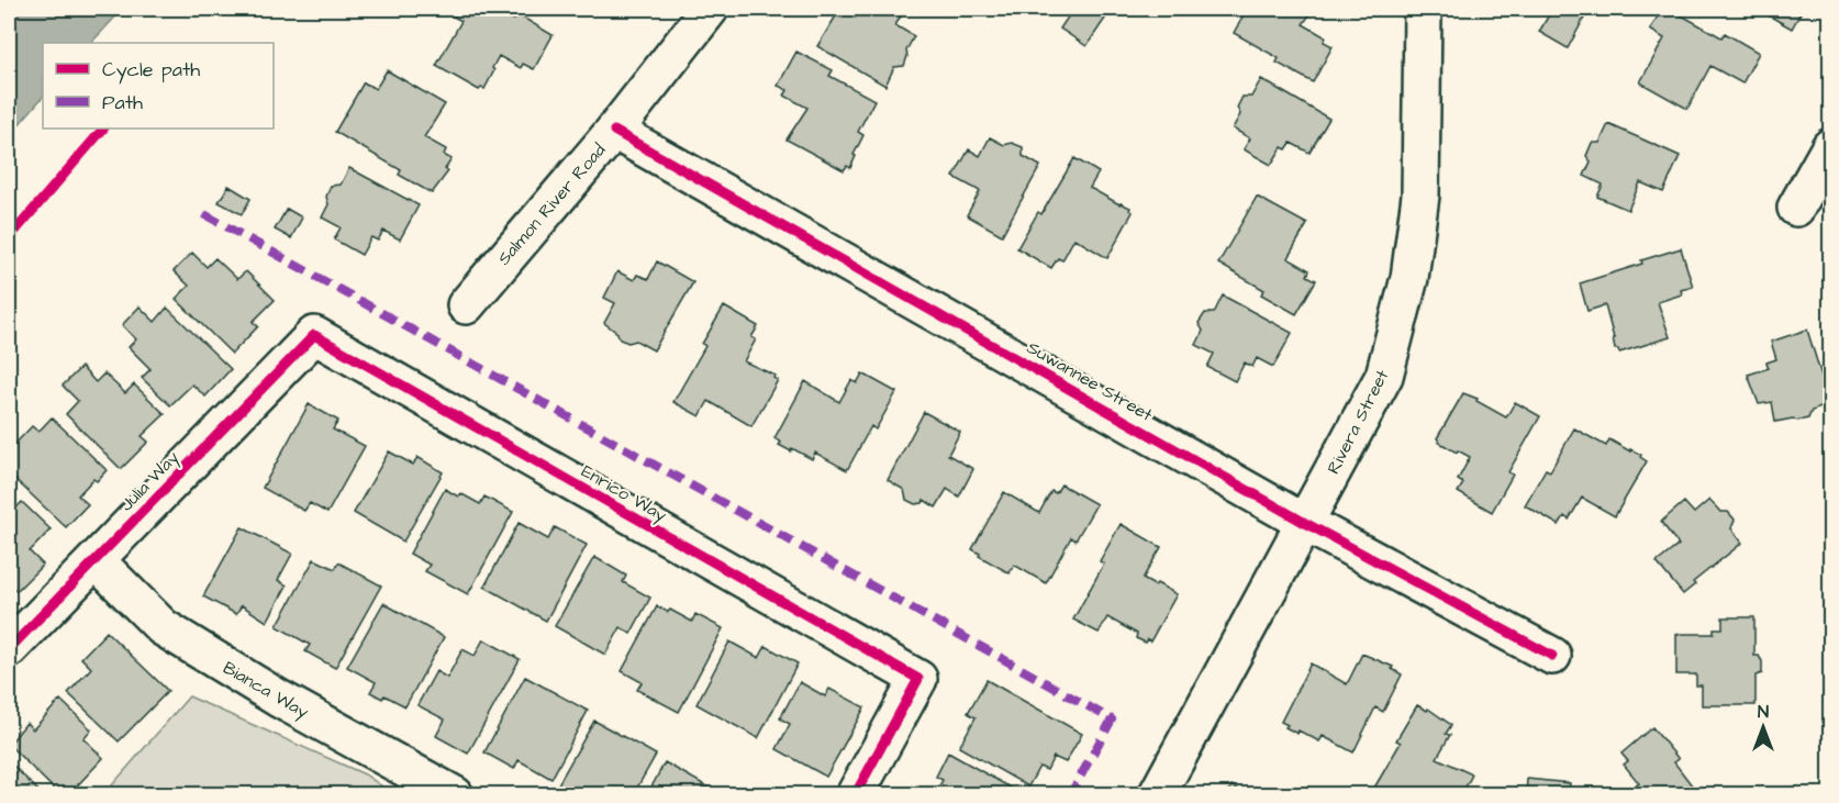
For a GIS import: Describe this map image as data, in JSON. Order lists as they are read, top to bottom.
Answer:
{
  "streets": {
    "street": [
      "Salmon River Road",
      "Suwannee Street",
      "Rivera Street",
      "Julia Way",
      "Enrico Way",
      "Bianca Way"
    ]
  },
  "crossings": [
    ["Salmon River Road", "Suwannee Street"],
    ["Suwannee Street", "Rivera Street"],
    ["Julia Way", "Enrico Way"],
    ["Julia Way", "Bianca Way"]
  ],
  "legend": ["Cycle path", "Path"],
  "north": "top"
}
